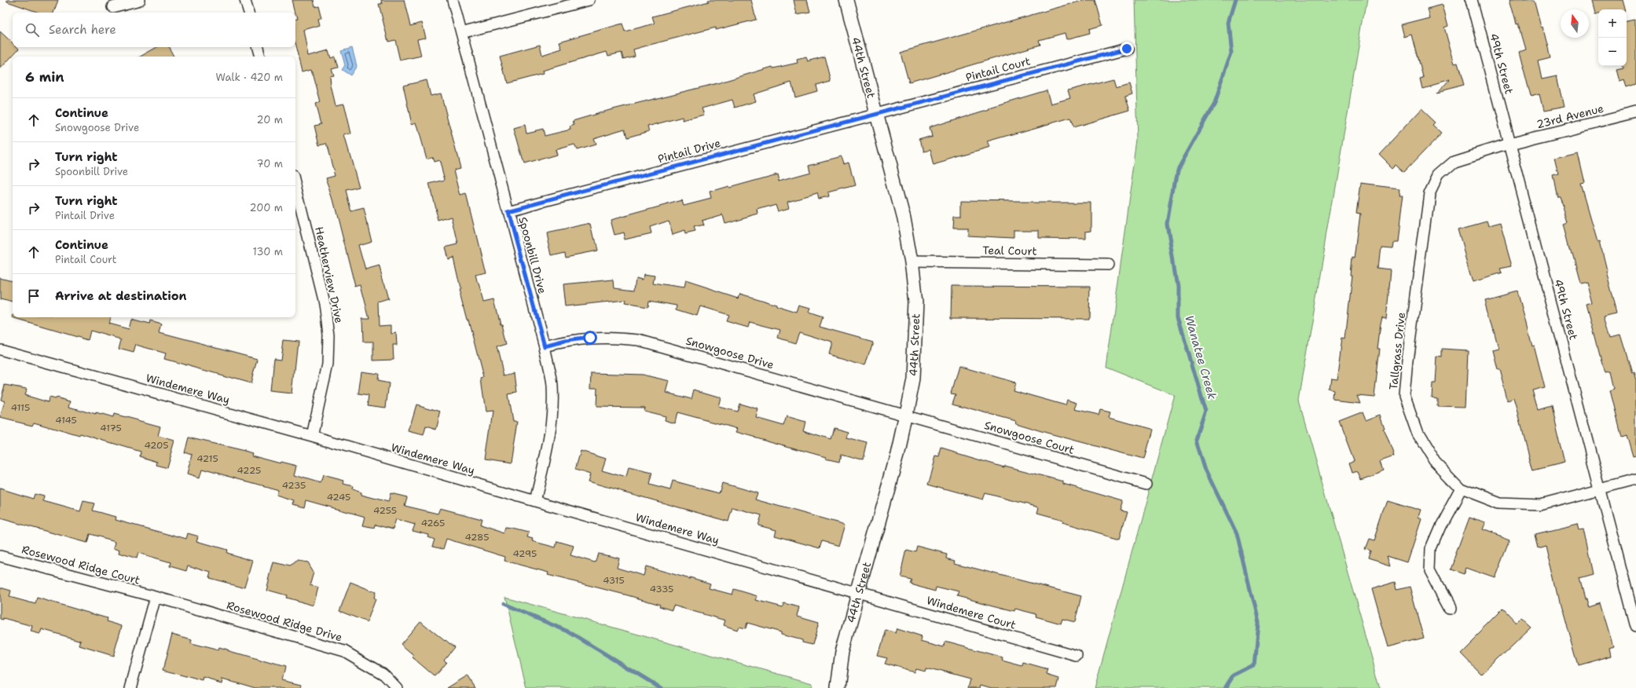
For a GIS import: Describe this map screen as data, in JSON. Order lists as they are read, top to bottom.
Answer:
{
  "streets": {
    "street": [
      "49th Street",
      "44th Street",
      "Pintail Court",
      "23rd Avenue",
      "Pintail Drive",
      "Teal Court",
      "Spoonbill Drive",
      "Heatherview Drive",
      "Tallgrass Drive",
      "Snowgoose Drive",
      "Windemere Way",
      "Snowgoose Court",
      "Rosewood Ridge Court",
      "Windemere Court",
      "Rosewood Ridge Drive"
    ]
  },
  "crossings": [
    ["49th Street", "23rd Avenue"],
    ["49th Street", "Tallgrass Drive"],
    ["44th Street", "Pintail Court"],
    ["44th Street", "Pintail Drive"],
    ["44th Street", "Teal Court"],
    ["44th Street", "Snowgoose Drive"],
    ["44th Street", "Windemere Way"],
    ["44th Street", "Snowgoose Court"],
    ["44th Street", "Windemere Court"],
    ["Pintail Court", "Pintail Drive"],
    ["23rd Avenue", "Tallgrass Drive"],
    ["Pintail Drive", "Spoonbill Drive"],
    ["Spoonbill Drive", "Snowgoose Drive"],
    ["Spoonbill Drive", "Windemere Way"],
    ["Heatherview Drive", "Windemere Way"],
    ["Snowgoose Drive", "Snowgoose Court"],
    ["Windemere Way", "Windemere Court"],
    ["Rosewood Ridge Court", "Rosewood Ridge Drive"]
  ],
  "water": ["Wanatee Creek"],
  "house_numbers": [
    "4115",
    "4145",
    "4175",
    "4205",
    "4215",
    "4225",
    "4235",
    "4245",
    "4255",
    "4265",
    "4285",
    "4295",
    "4315",
    "4335"
  ],
  "north": "top",
  "page": {
    "map_buttons": ["+", "−"],
    "search": "Search here",
    "heading": ["6 min", "Walk · 420 m"],
    "list": [
      ["Continue", "Snowgoose Drive", "20 m"],
      ["Turn right", "Spoonbill Drive", "70 m"],
      ["Turn right", "Pintail Drive", "200 m"],
      ["Continue", "Pintail Court", "130 m"],
      "Arrive at destination"
    ]
  }
}
